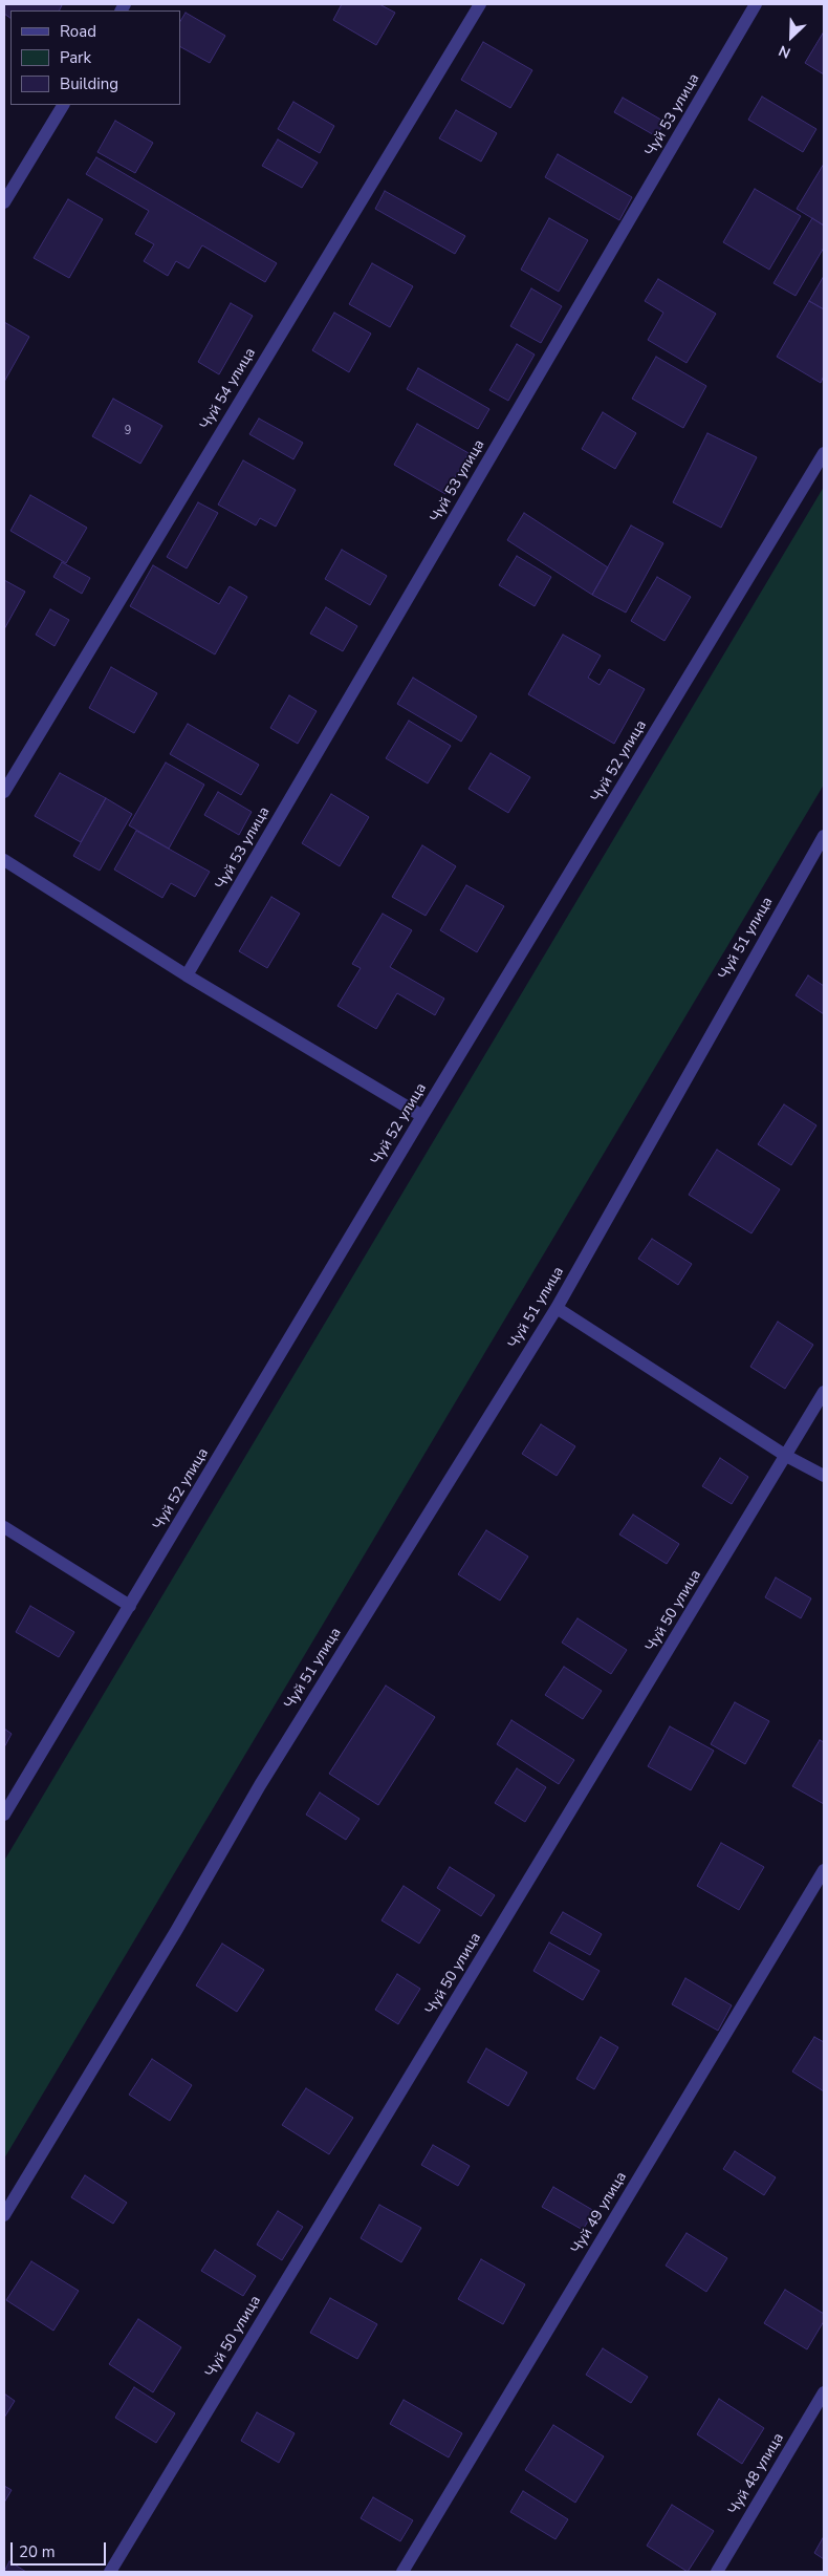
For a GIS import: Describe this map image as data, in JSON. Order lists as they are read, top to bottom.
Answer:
{
  "streets": {
    "street": [
      "Чуй 53 улица",
      "Чуй 54 улица",
      "Чуй 52 улица",
      "Чуй 51 улица",
      "Чуй 50 улица",
      "Чуй 49 улица",
      "Чуй 48 улица"
    ]
  },
  "house_numbers": ["9"],
  "legend": ["Road", "Park", "Building"],
  "scale_bar": "20 m",
  "north": "bottom left"
}
